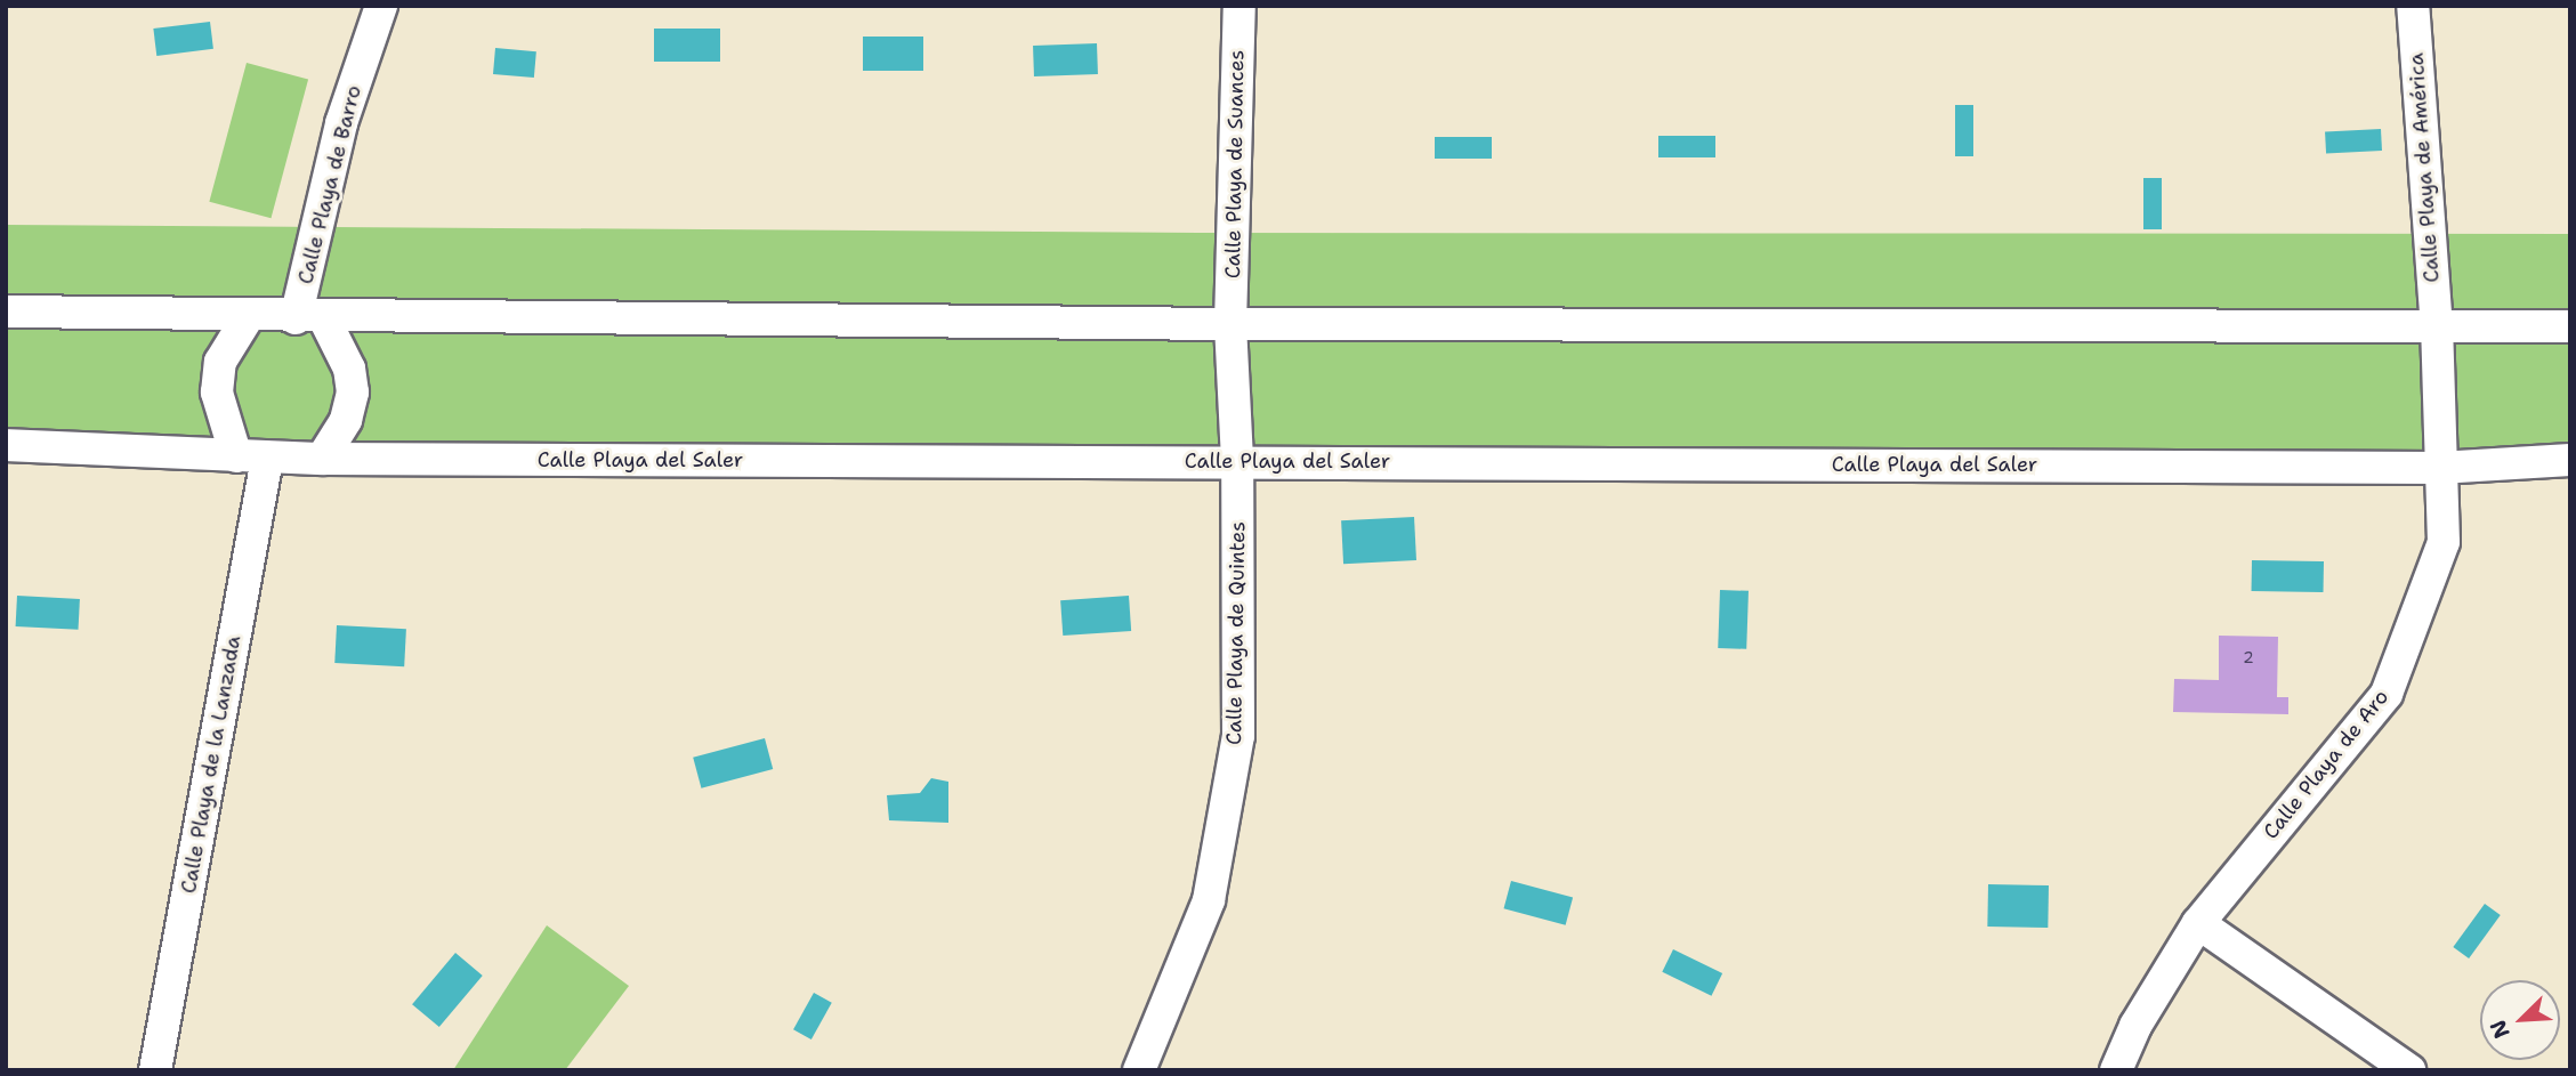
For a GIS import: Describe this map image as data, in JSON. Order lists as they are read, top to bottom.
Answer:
{
  "streets": {
    "street": [
      "Calle Playa de Suances",
      "Calle Playa de América",
      "Calle Playa de Barro",
      "Calle Playa del Saler",
      "Calle Playa de Quintes",
      "Calle Playa de la Lanzada",
      "Calle Playa de Aro"
    ]
  },
  "crossings": [
    ["Calle Playa de Suances", "Calle Playa de Quintes"],
    ["Calle Playa de América", "Calle Playa de Aro"],
    ["Calle Playa de Barro", "Calle Playa del Saler"],
    ["Calle Playa de Barro", "Calle Playa de la Lanzada"],
    ["Calle Playa del Saler", "Calle Playa de Quintes"],
    ["Calle Playa del Saler", "Calle Playa de la Lanzada"],
    ["Calle Playa del Saler", "Calle Playa de Aro"]
  ],
  "house_numbers": ["2"],
  "north": "bottom left"
}
